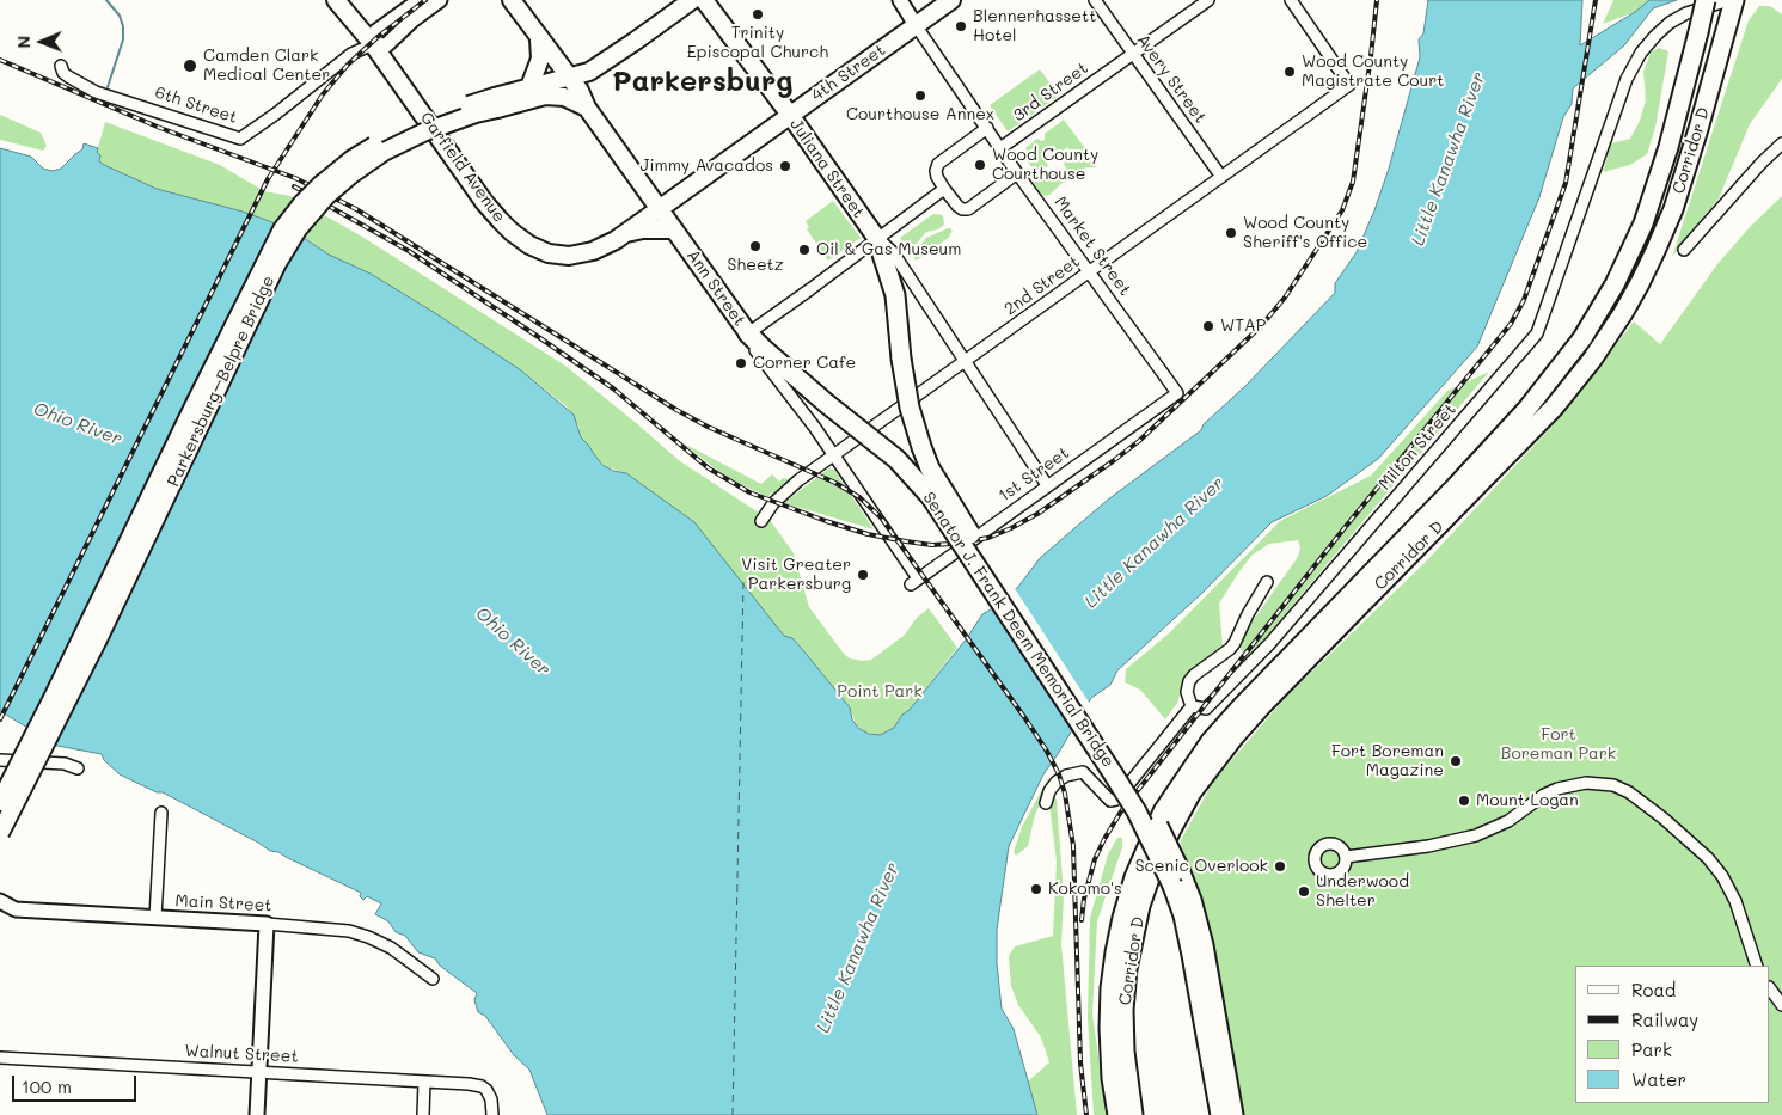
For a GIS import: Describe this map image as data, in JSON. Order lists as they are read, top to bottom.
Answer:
{
  "streets": {
    "highway": ["Corridor D", "Senator J. Frank Deem Memorial Bridge"],
    "main road": [
      "4th Street",
      "Garfield Avenue",
      "Juliana Street",
      "Ann Street",
      "Parkersburg–Belpre Bridge"
    ],
    "street": [
      "Avery Street",
      "3rd Street",
      "6th Street",
      "Market Street",
      "2nd Street",
      "Milton Street",
      "1st Street",
      "Main Street",
      "Walnut Street"
    ]
  },
  "crossings": [
    ["4th Street", "Garfield Avenue"],
    ["4th Street", "Juliana Street"],
    ["4th Street", "Market Street"],
    ["4th Street", "Ann Street"],
    ["Avery Street", "3rd Street"],
    ["Avery Street", "2nd Street"],
    ["3rd Street", "Market Street"],
    ["6th Street", "Garfield Avenue"],
    ["Garfield Avenue", "Ann Street"],
    ["Juliana Street", "2nd Street"],
    ["Juliana Street", "1st Street"],
    ["Juliana Street", "Senator J. Frank Deem Memorial Bridge"],
    ["Market Street", "2nd Street"],
    ["Market Street", "1st Street"],
    ["2nd Street", "Ann Street"],
    ["Ann Street", "Parkersburg–Belpre Bridge"],
    ["Ann Street", "1st Street"],
    ["Ann Street", "Senator J. Frank Deem Memorial Bridge"]
  ],
  "districts": ["Parkersburg"],
  "water": ["Little Kanawha River", "Ohio River"],
  "parks": ["Point Park", "Fort Boreman Park"],
  "places": [
    "Trinity Episcopal Church",
    "Blennerhassett Hotel",
    "Camden Clark Medical Center",
    "Wood County Magistrate Court",
    "Courthouse Annex",
    "Wood County Courthouse",
    "Jimmy Avacados",
    "Wood County Sheriff's Office",
    "Sheetz",
    "Oil & Gas Museum",
    "WTAP",
    "Corner Cafe",
    "Visit Greater Parkersburg",
    "Fort Boreman Magazine",
    "Mount Logan",
    "Scenic Overlook",
    "Kokomo's",
    "Underwood Shelter"
  ],
  "legend": [
    "Road",
    "Railway",
    "Park",
    "Water"
  ],
  "scale_bar": "100 m",
  "north": "left"
}
